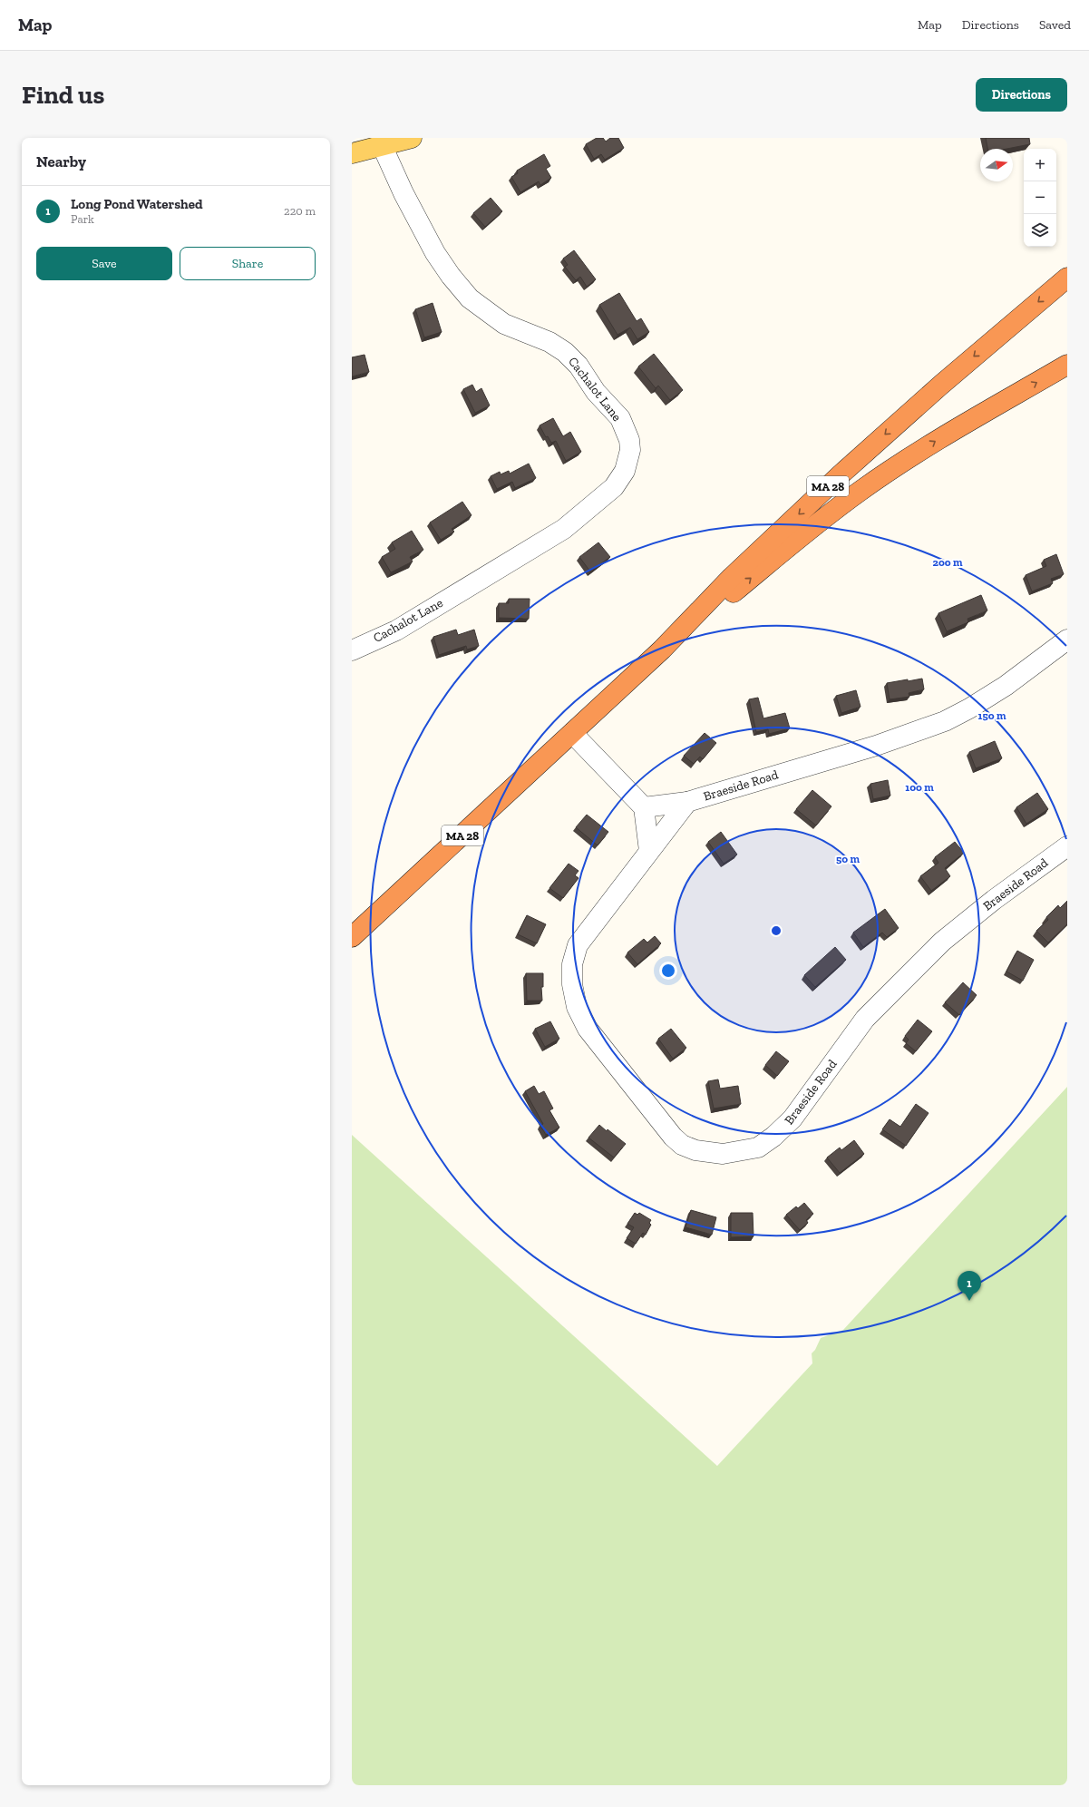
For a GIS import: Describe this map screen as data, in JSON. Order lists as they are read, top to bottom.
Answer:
{
  "streets": {
    "highway": ["MA 28"],
    "street": ["Cachalot Lane", "Braeside Road"]
  },
  "north": "right",
  "page": {
    "header": "Map",
    "nav": ["Map", "Directions", "Saved"],
    "buttons": [
      "Directions",
      ["Save", "Share"]
    ],
    "title": "Find us",
    "heading": "Nearby",
    "map_buttons": ["+", "−"],
    "list": [
      {
        "mark": "1",
        "name": "Long Pond Watershed",
        "note": "Park",
        "value": "220 m"
      }
    ],
    "pins": "1"
  },
  "rings": [
    "200 m",
    "150 m",
    "100 m",
    "50 m"
  ]
}
